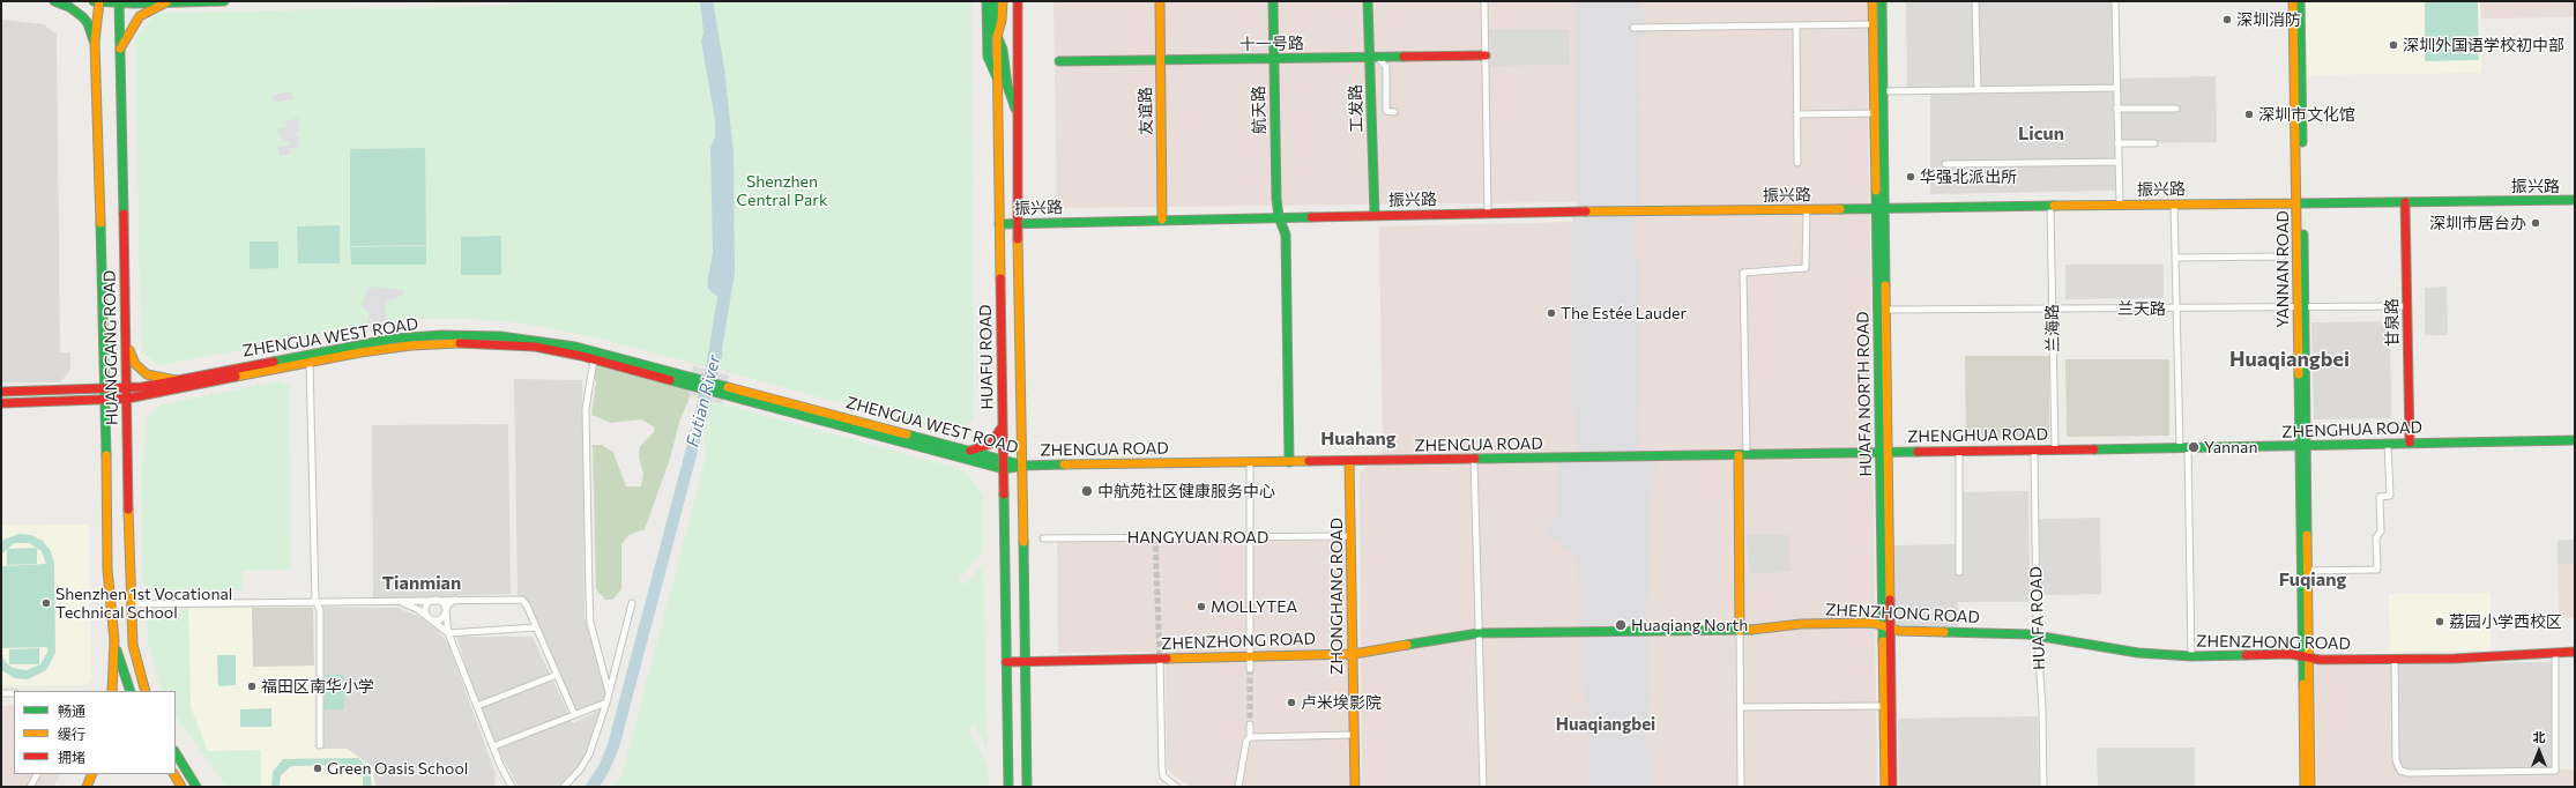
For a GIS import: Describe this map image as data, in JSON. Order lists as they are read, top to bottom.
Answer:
{
  "streets": {
    "main road": [
      "十一号路",
      "工发路",
      "航天路",
      "友谊路",
      "振兴路",
      "YANNAN ROAD",
      "甘泉路",
      "ZHENGUA WEST ROAD",
      "HUANGGANG ROAD",
      "HUAFU ROAD",
      "HUAFA NORTH ROAD",
      "ZHENGHUA ROAD",
      "ZHENGUA ROAD",
      "ZHONGHANG ROAD",
      "ZHENZHONG ROAD"
    ],
    "street": [
      "兰天路",
      "兰海路",
      "HANGYUAN ROAD",
      "HUAFA ROAD"
    ]
  },
  "crossings": [
    ["十一号路", "工发路"],
    ["十一号路", "航天路"],
    ["十一号路", "友谊路"],
    ["工发路", "振兴路"],
    ["航天路", "振兴路"],
    ["友谊路", "振兴路"],
    ["振兴路", "YANNAN ROAD"],
    ["振兴路", "甘泉路"],
    ["振兴路", "兰海路"],
    ["振兴路", "HUAFU ROAD"],
    ["振兴路", "HUAFA NORTH ROAD"],
    ["YANNAN ROAD", "兰天路"],
    ["YANNAN ROAD", "ZHENGHUA ROAD"],
    ["YANNAN ROAD", "ZHENZHONG ROAD"],
    ["兰天路", "甘泉路"],
    ["兰天路", "兰海路"],
    ["兰天路", "HUAFA NORTH ROAD"],
    ["甘泉路", "ZHENGHUA ROAD"],
    ["兰海路", "ZHENGHUA ROAD"],
    ["ZHENGUA WEST ROAD", "HUANGGANG ROAD"],
    ["ZHENGUA WEST ROAD", "HUAFU ROAD"],
    ["ZHENGUA WEST ROAD", "ZHENGUA ROAD"],
    ["HUAFU ROAD", "ZHENGUA ROAD"],
    ["HUAFU ROAD", "ZHENZHONG ROAD"],
    ["HUAFA NORTH ROAD", "ZHENGHUA ROAD"],
    ["HUAFA NORTH ROAD", "ZHENGUA ROAD"],
    ["HUAFA NORTH ROAD", "ZHENZHONG ROAD"],
    ["ZHENGHUA ROAD", "ZHENGUA ROAD"],
    ["ZHENGHUA ROAD", "HUAFA ROAD"],
    ["ZHENGUA ROAD", "ZHONGHANG ROAD"],
    ["HANGYUAN ROAD", "ZHONGHANG ROAD"],
    ["ZHONGHANG ROAD", "ZHENZHONG ROAD"],
    ["ZHENZHONG ROAD", "HUAFA ROAD"]
  ],
  "districts": [
    "Licun",
    "Huaqiangbei",
    "Huahang",
    "Fuqiang",
    "Tianmian",
    "Huaqiangbei"
  ],
  "water": ["Futian River"],
  "parks": ["Shenzhen Central Park"],
  "places": [
    "深圳消防",
    "深圳外国语学校初中部",
    "深圳市文化馆",
    "华强北派出所",
    "深圳市居台办",
    "The Estée Lauder",
    "Yannan",
    "中航苑社区健康服务中心",
    "Shenzhen 1st Vocational Technical School",
    "MOLLYTEA",
    "荔园小学西校区",
    "Huaqiang North",
    "福田区南华小学",
    "卢米埃影院",
    "Green Oasis School"
  ],
  "legend": ["畅通", "缓行", "拥堵"],
  "north": "top"
}
